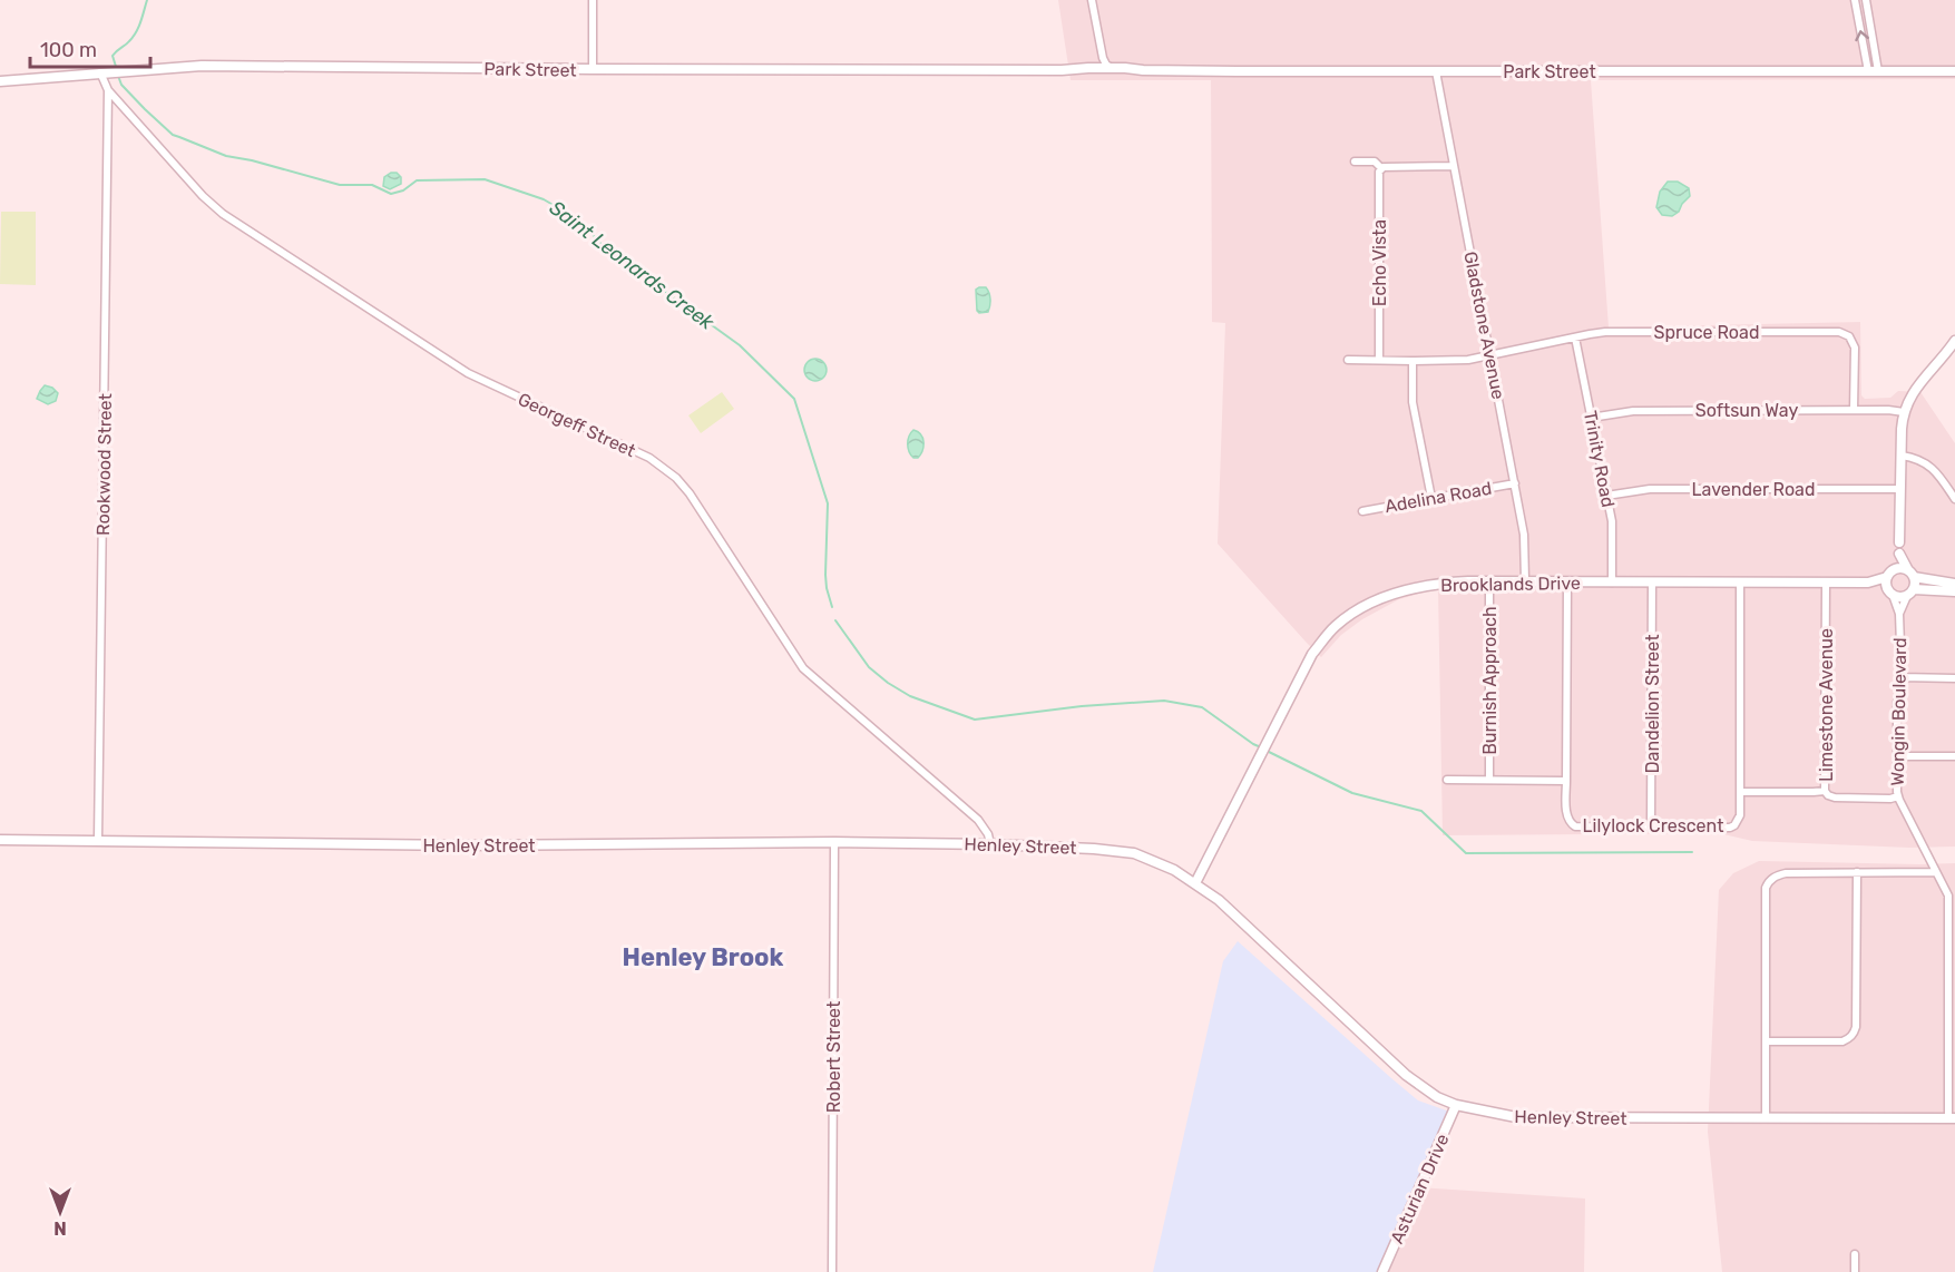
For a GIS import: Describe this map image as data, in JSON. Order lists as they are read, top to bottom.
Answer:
{
  "streets": {
    "street": [
      "Park Street",
      "Echo Vista",
      "Gladstone Avenue",
      "Spruce Road",
      "Softsun Way",
      "Georgeff Street",
      "Trinity Road",
      "Rookwood Street",
      "Lavender Road",
      "Adelina Road",
      "Brooklands Drive",
      "Burnish Approach",
      "Dandelion Street",
      "Limestone Avenue",
      "Wongin Boulevard",
      "Lilylock Crescent",
      "Henley Street",
      "Robert Street",
      "Asturian Drive"
    ]
  },
  "crossings": [
    ["Park Street", "Gladstone Avenue"],
    ["Park Street", "Georgeff Street"],
    ["Echo Vista", "Spruce Road"],
    ["Gladstone Avenue", "Spruce Road"],
    ["Gladstone Avenue", "Adelina Road"],
    ["Gladstone Avenue", "Brooklands Drive"],
    ["Spruce Road", "Softsun Way"],
    ["Spruce Road", "Trinity Road"],
    ["Softsun Way", "Trinity Road"],
    ["Georgeff Street", "Rookwood Street"],
    ["Georgeff Street", "Henley Street"],
    ["Trinity Road", "Lavender Road"],
    ["Trinity Road", "Brooklands Drive"],
    ["Rookwood Street", "Henley Street"],
    ["Brooklands Drive", "Burnish Approach"],
    ["Brooklands Drive", "Dandelion Street"],
    ["Brooklands Drive", "Limestone Avenue"],
    ["Brooklands Drive", "Wongin Boulevard"],
    ["Brooklands Drive", "Lilylock Crescent"],
    ["Brooklands Drive", "Henley Street"],
    ["Dandelion Street", "Lilylock Crescent"],
    ["Limestone Avenue", "Wongin Boulevard"],
    ["Wongin Boulevard", "Henley Street"],
    ["Henley Street", "Robert Street"],
    ["Henley Street", "Asturian Drive"]
  ],
  "districts": ["Henley Brook"],
  "water": ["Saint Leonards Creek"],
  "scale_bar": "100 m",
  "north": "bottom"
}
